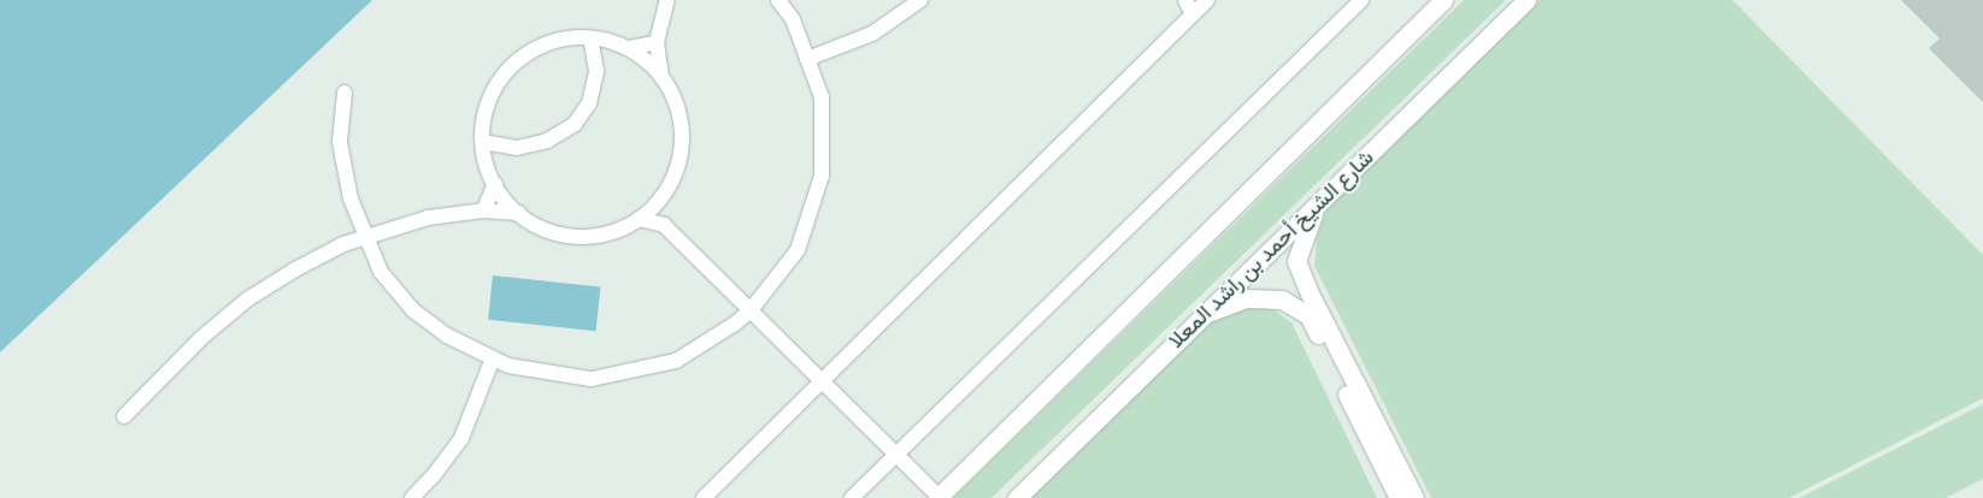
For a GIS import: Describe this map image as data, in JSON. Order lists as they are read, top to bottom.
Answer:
{
  "streets": {
    "main road": ["شارع الشيخ أحمد بن راشد المعلا"]
  }
}
